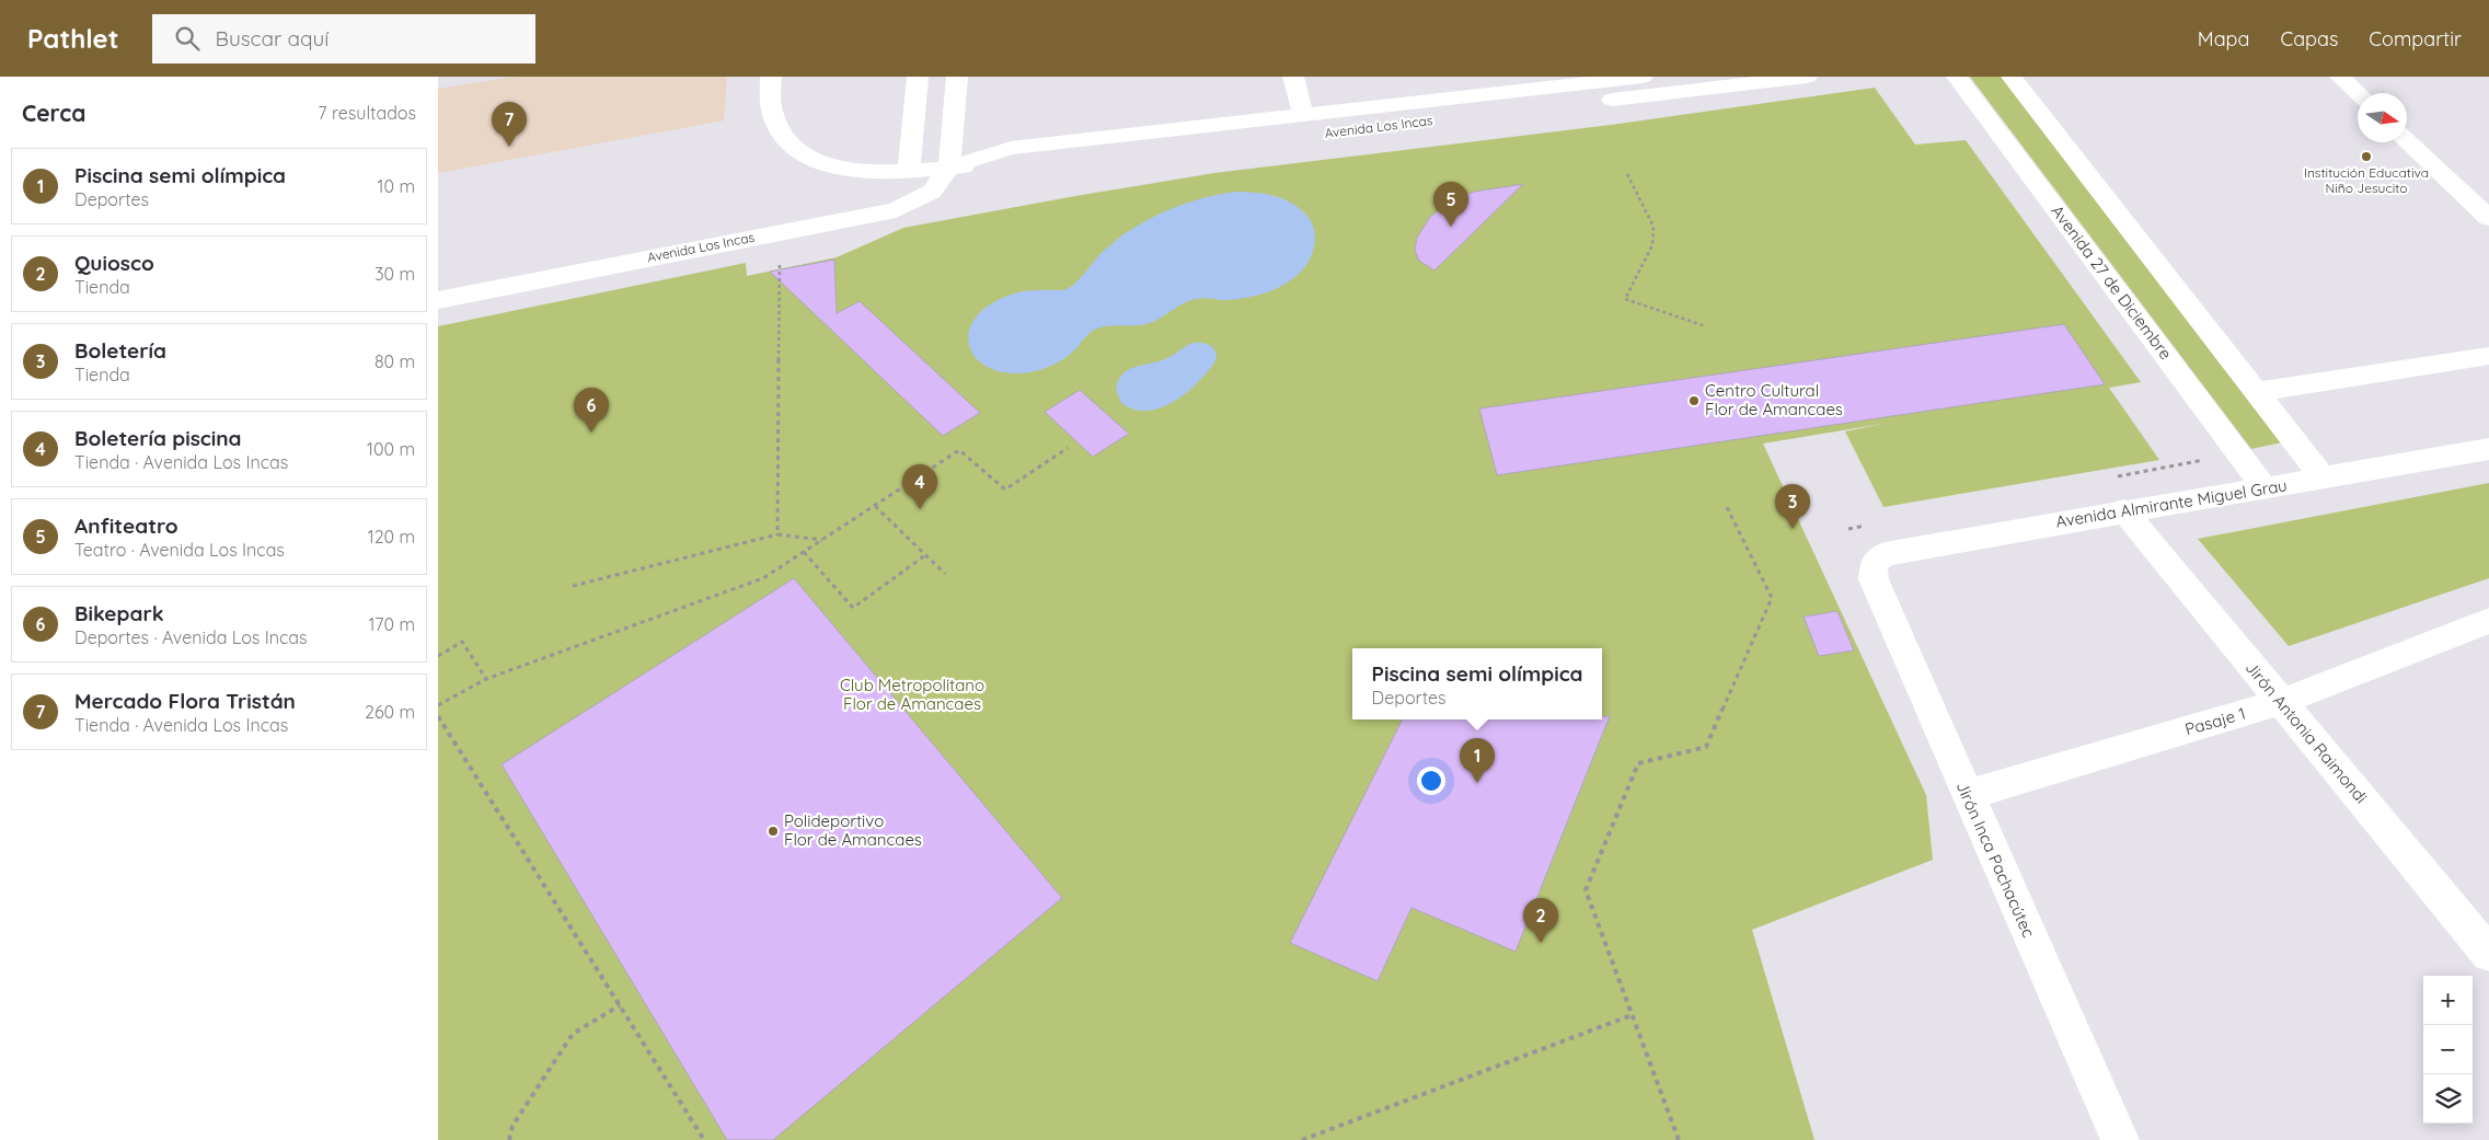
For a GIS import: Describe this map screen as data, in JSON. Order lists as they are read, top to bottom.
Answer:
{
  "streets": {
    "street": [
      "Avenida Los Incas",
      "Avenida 27 de Diciembre",
      "Avenida Almirante Miguel Grau",
      "Pasaje 1",
      "Jirón Antonia Raimondi",
      "Jirón Inca Pachacútec"
    ]
  },
  "crossings": [
    ["Avenida 27 de Diciembre", "Avenida Almirante Miguel Grau"],
    ["Avenida Almirante Miguel Grau", "Jirón Antonia Raimondi"],
    ["Avenida Almirante Miguel Grau", "Jirón Inca Pachacútec"],
    ["Pasaje 1", "Jirón Antonia Raimondi"],
    ["Pasaje 1", "Jirón Inca Pachacútec"]
  ],
  "parks": ["Club Metropolitano Flor de Amancaes"],
  "places": ["Institución Educativa Niño Jesucito", "Centro Cultural Flor de Amancaes", "Polideportivo Flor de Amancaes"],
  "north": "right",
  "page": {
    "header": "Pathlet",
    "search": "Buscar aquí",
    "nav": ["Mapa", "Capas", "Compartir"],
    "heading": ["Cerca", "7 resultados"],
    "pins": [
      "7",
      "5",
      "6",
      "4",
      "3",
      "1",
      "2"
    ],
    "list": [
      {
        "mark": "1",
        "name": "Piscina semi olímpica",
        "note": "Deportes",
        "value": "10 m"
      },
      {
        "mark": "2",
        "name": "Quiosco",
        "note": "Tienda",
        "value": "30 m"
      },
      {
        "mark": "3",
        "name": "Boletería",
        "note": "Tienda",
        "value": "80 m"
      },
      {
        "mark": "4",
        "name": "Boletería piscina",
        "note": "Tienda · Avenida Los Incas",
        "value": "100 m"
      },
      {
        "mark": "5",
        "name": "Anfiteatro",
        "note": "Teatro · Avenida Los Incas",
        "value": "120 m"
      },
      {
        "mark": "6",
        "name": "Bikepark",
        "note": "Deportes · Avenida Los Incas",
        "value": "170 m"
      },
      {
        "mark": "7",
        "name": "Mercado Flora Tristán",
        "note": "Tienda · Avenida Los Incas",
        "value": "260 m"
      }
    ],
    "popup": ["Piscina semi olímpica", "Deportes"],
    "map_buttons": ["+", "−"]
  }
}
